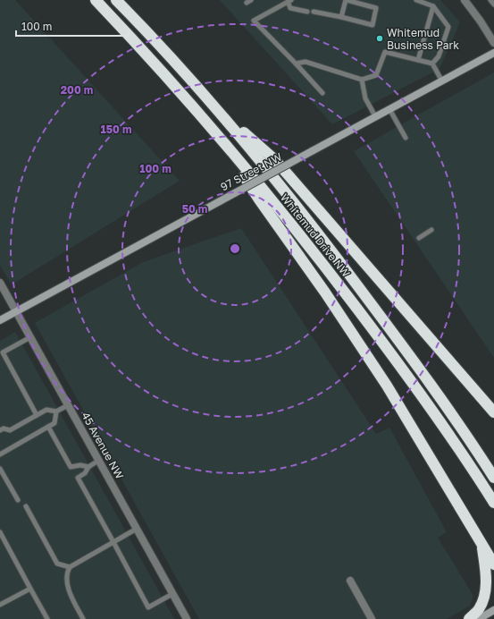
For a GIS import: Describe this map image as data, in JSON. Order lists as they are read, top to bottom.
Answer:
{
  "streets": {
    "highway": ["Whitemud Drive NW"],
    "street": ["97 Street NW", "45 Avenue NW"]
  },
  "crossings": [
    ["97 Street NW", "45 Avenue NW"]
  ],
  "places": ["Whitemud Business Park"],
  "scale_bar": "100 m",
  "rings": [
    "200 m",
    "150 m",
    "100 m",
    "50 m"
  ]
}
